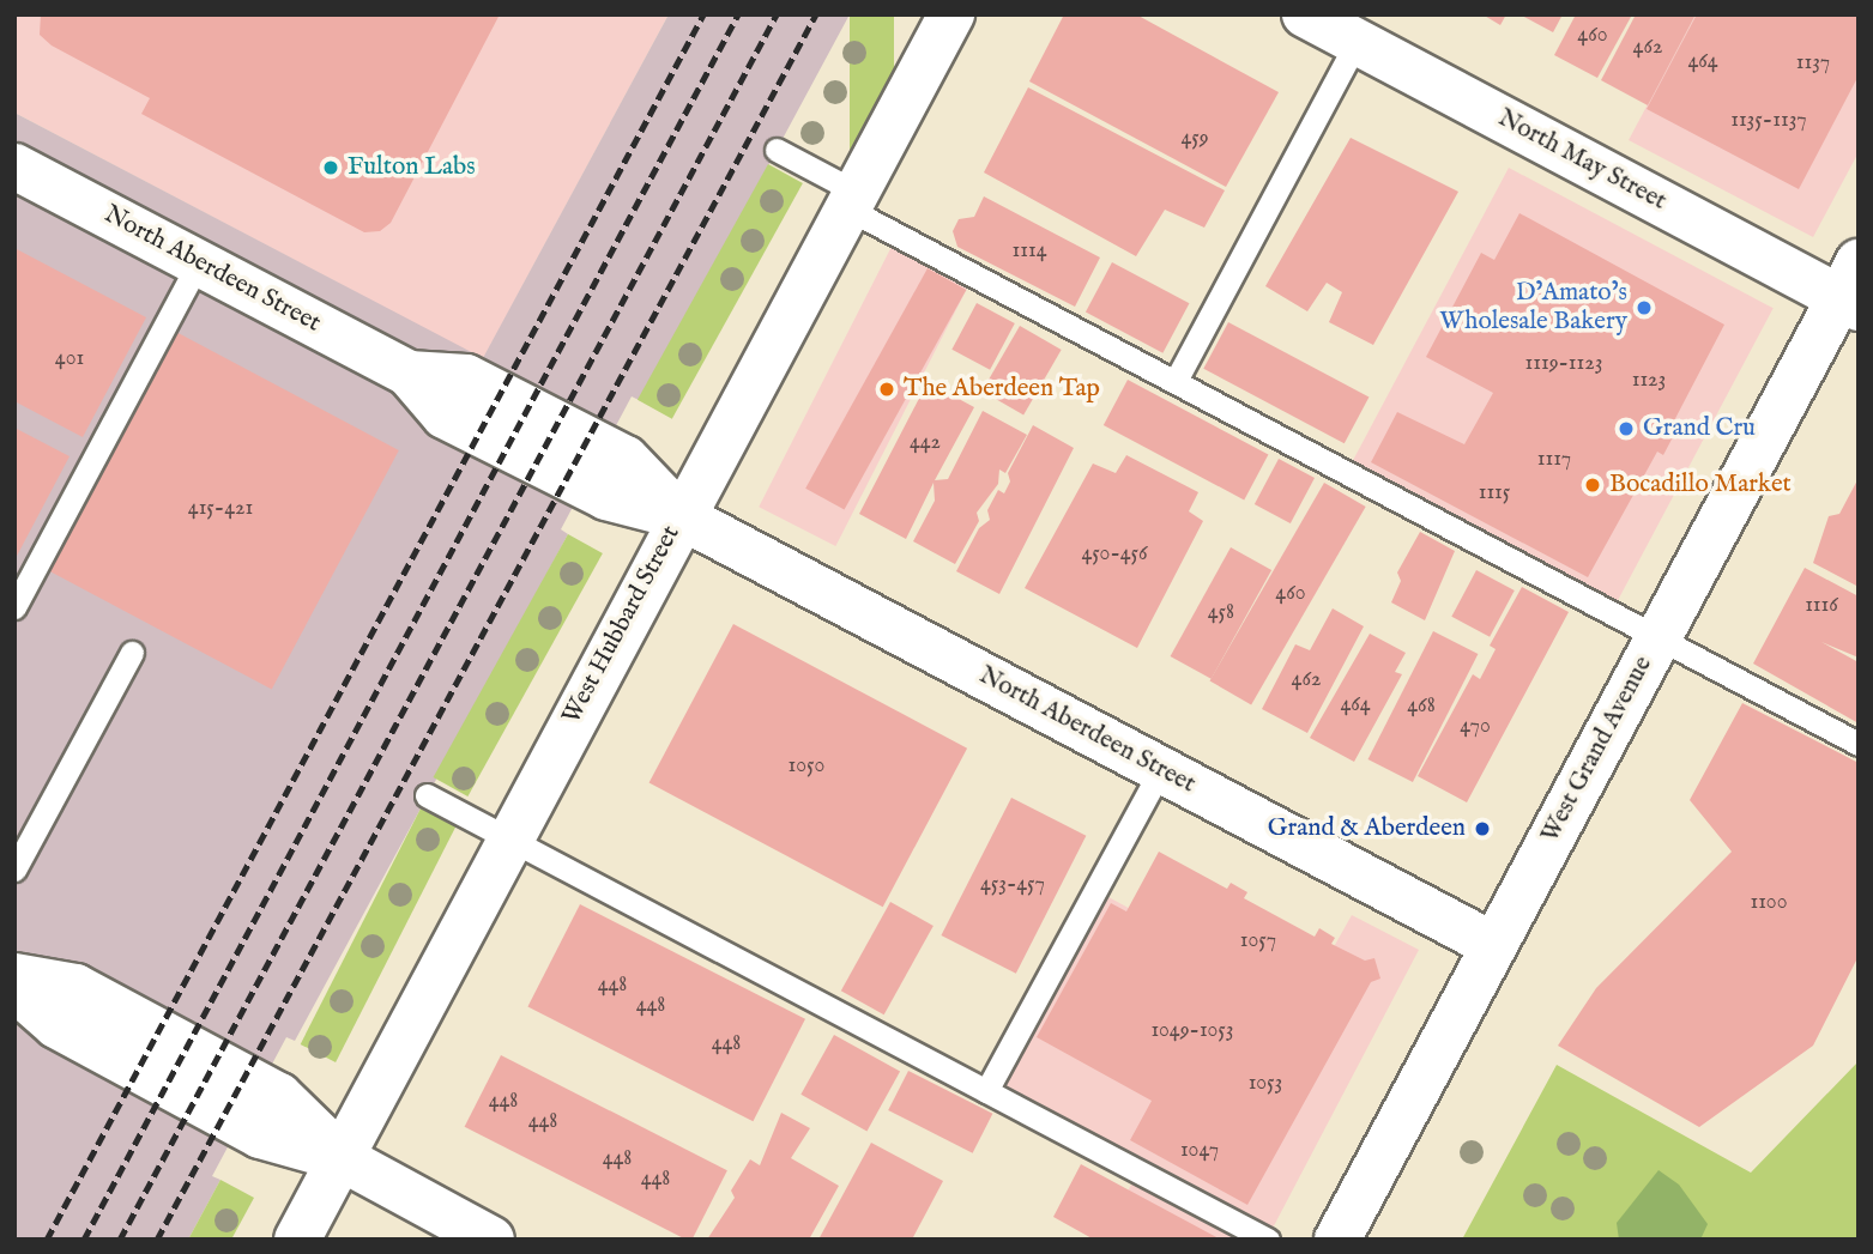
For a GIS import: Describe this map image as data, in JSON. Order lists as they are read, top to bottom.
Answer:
{
  "streets": {
    "street": [
      "North May Street",
      "North Aberdeen Street",
      "West Hubbard Street",
      "West Grand Avenue"
    ]
  },
  "crossings": [
    ["North May Street", "West Grand Avenue"],
    ["North Aberdeen Street", "West Hubbard Street"],
    ["North Aberdeen Street", "West Grand Avenue"]
  ],
  "places": [
    "Fulton Labs",
    "D’Amato’s Wholesale Bakery",
    "The Aberdeen Tap",
    "Grand Cru",
    "Bocadillo Market",
    "Grand & Aberdeen"
  ],
  "house_numbers": [
    "460",
    "462",
    "464",
    "1137",
    "1135-1137",
    "459",
    "1114",
    "401",
    "1119-1123",
    "1123",
    "442",
    "1117",
    "1115",
    "415-421",
    "450-456",
    "460",
    "1116",
    "458",
    "462",
    "464",
    "468",
    "470",
    "1050",
    "453-457",
    "1100",
    "1057",
    "448",
    "448",
    "1049-1053",
    "448",
    "1053",
    "448",
    "448",
    "1047",
    "448",
    "448"
  ]
}
